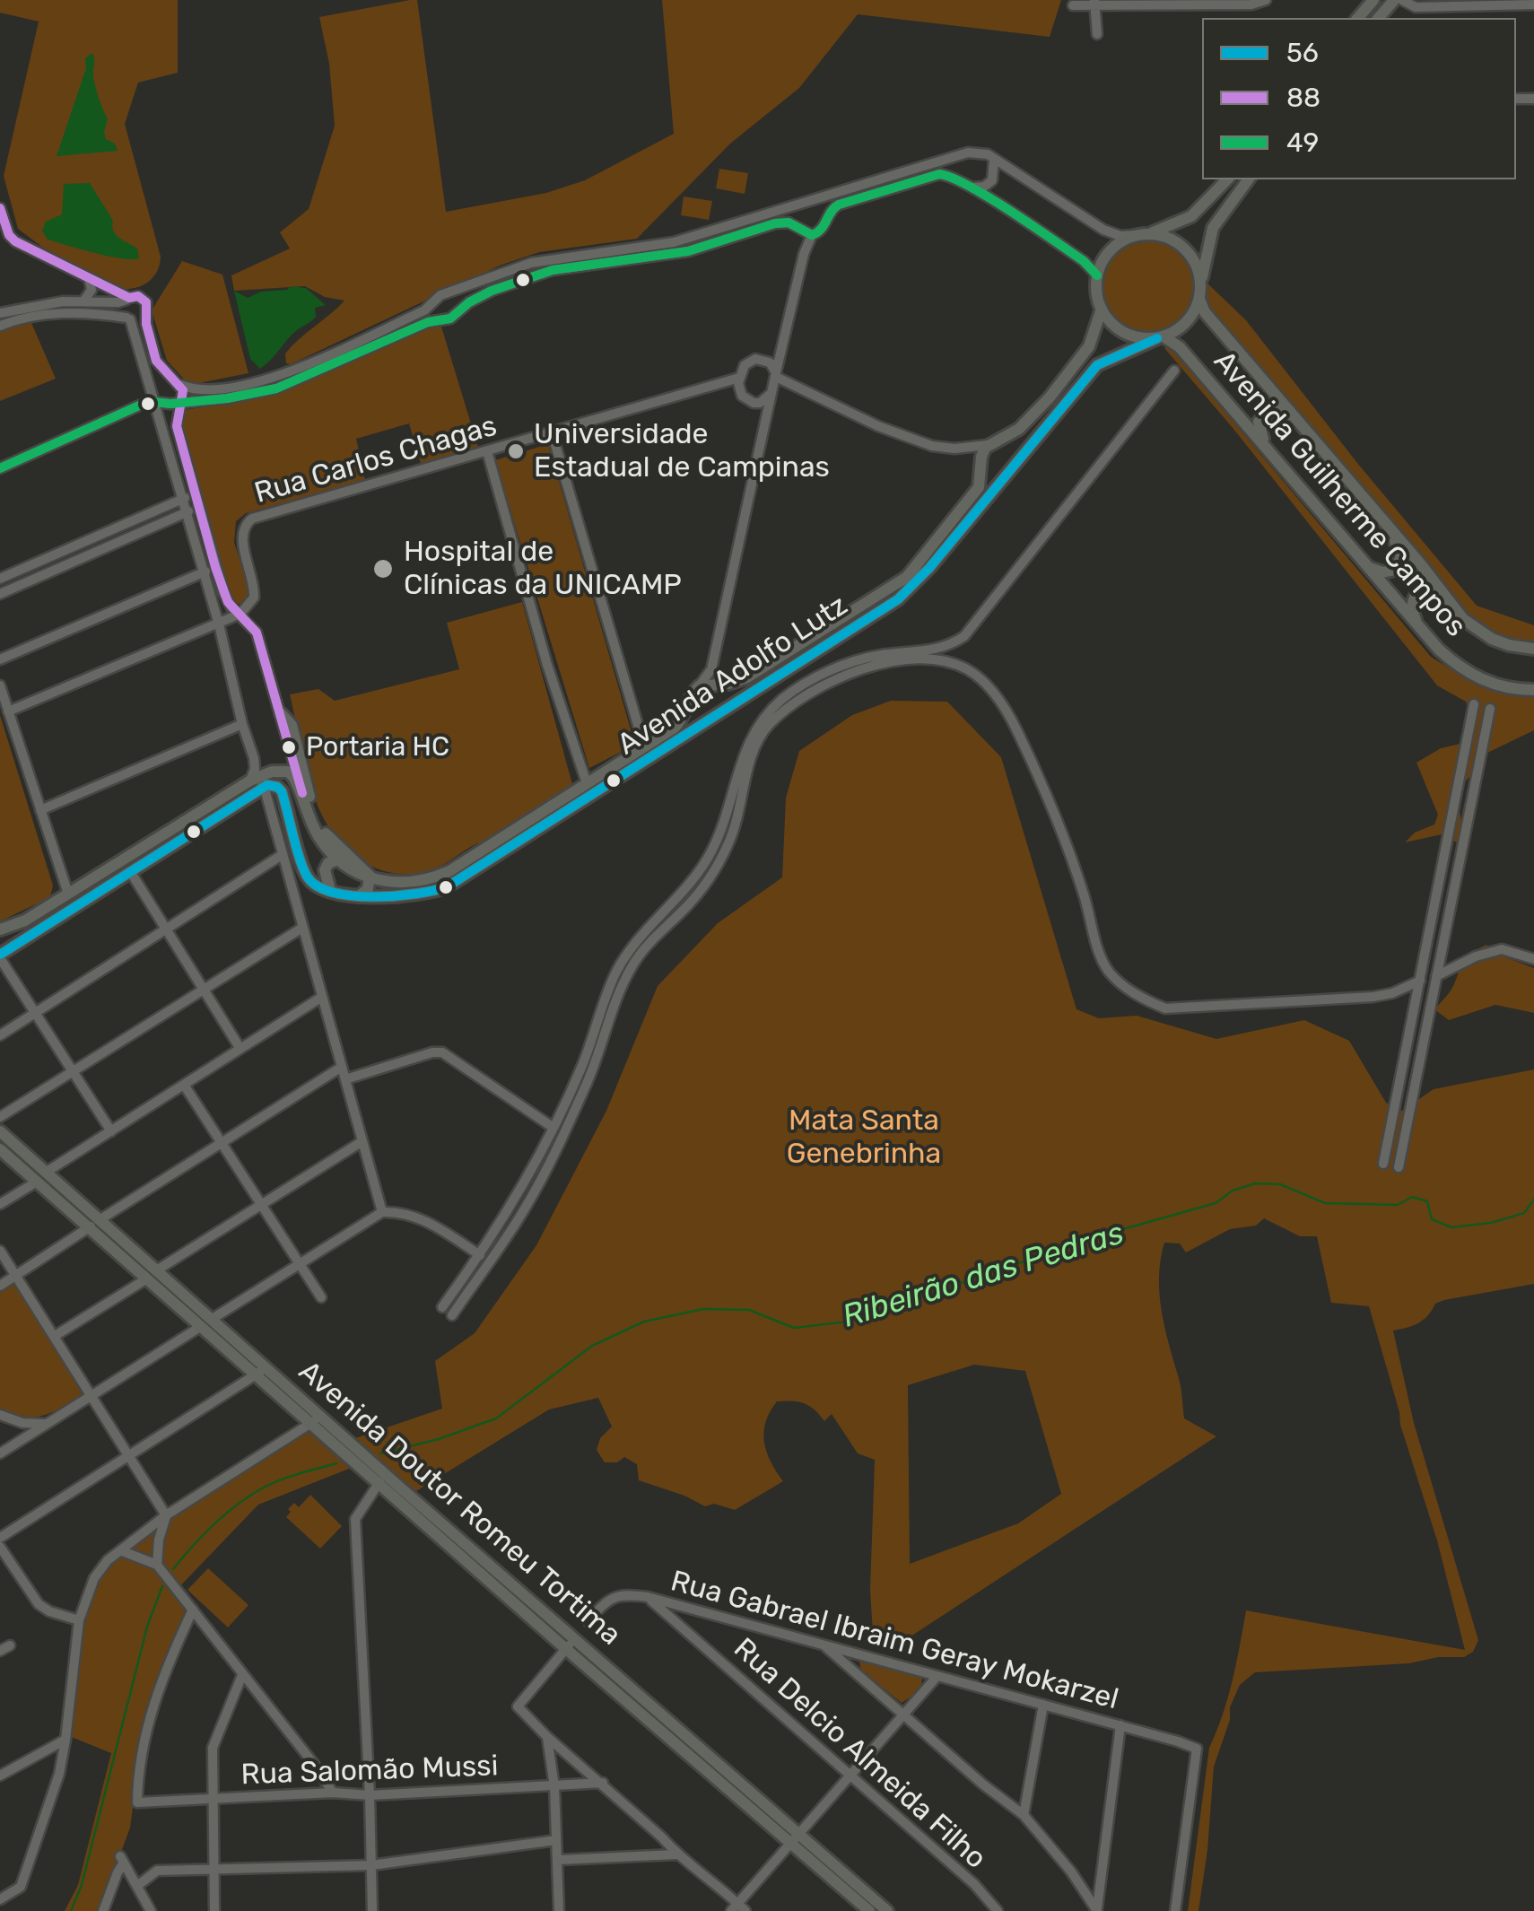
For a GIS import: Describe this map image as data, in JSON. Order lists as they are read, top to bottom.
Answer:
{
  "streets": {
    "main road": ["Avenida Guilherme Campos", "Avenida Adolfo Lutz", "Avenida Doutor Romeu Tortima"],
    "street": [
      "Rua Carlos Chagas",
      "Rua Gabrael Ibraim Geray Mokarzel",
      "Rua Delcio Almeida Filho",
      "Rua Salomão Mussi"
    ]
  },
  "crossings": [
    ["Avenida Guilherme Campos", "Avenida Adolfo Lutz"],
    ["Rua Gabrael Ibraim Geray Mokarzel", "Rua Delcio Almeida Filho"]
  ],
  "water": ["Ribeirão das Pedras"],
  "parks": ["Mata Santa Genebrinha"],
  "places": ["Universidade Estadual de Campinas", "Hospital de Clínicas da UNICAMP", "Portaria HC"],
  "lines": ["transit line 49", "transit line 88", "transit line 56"],
  "legend": ["56", "88", "49"]
}
